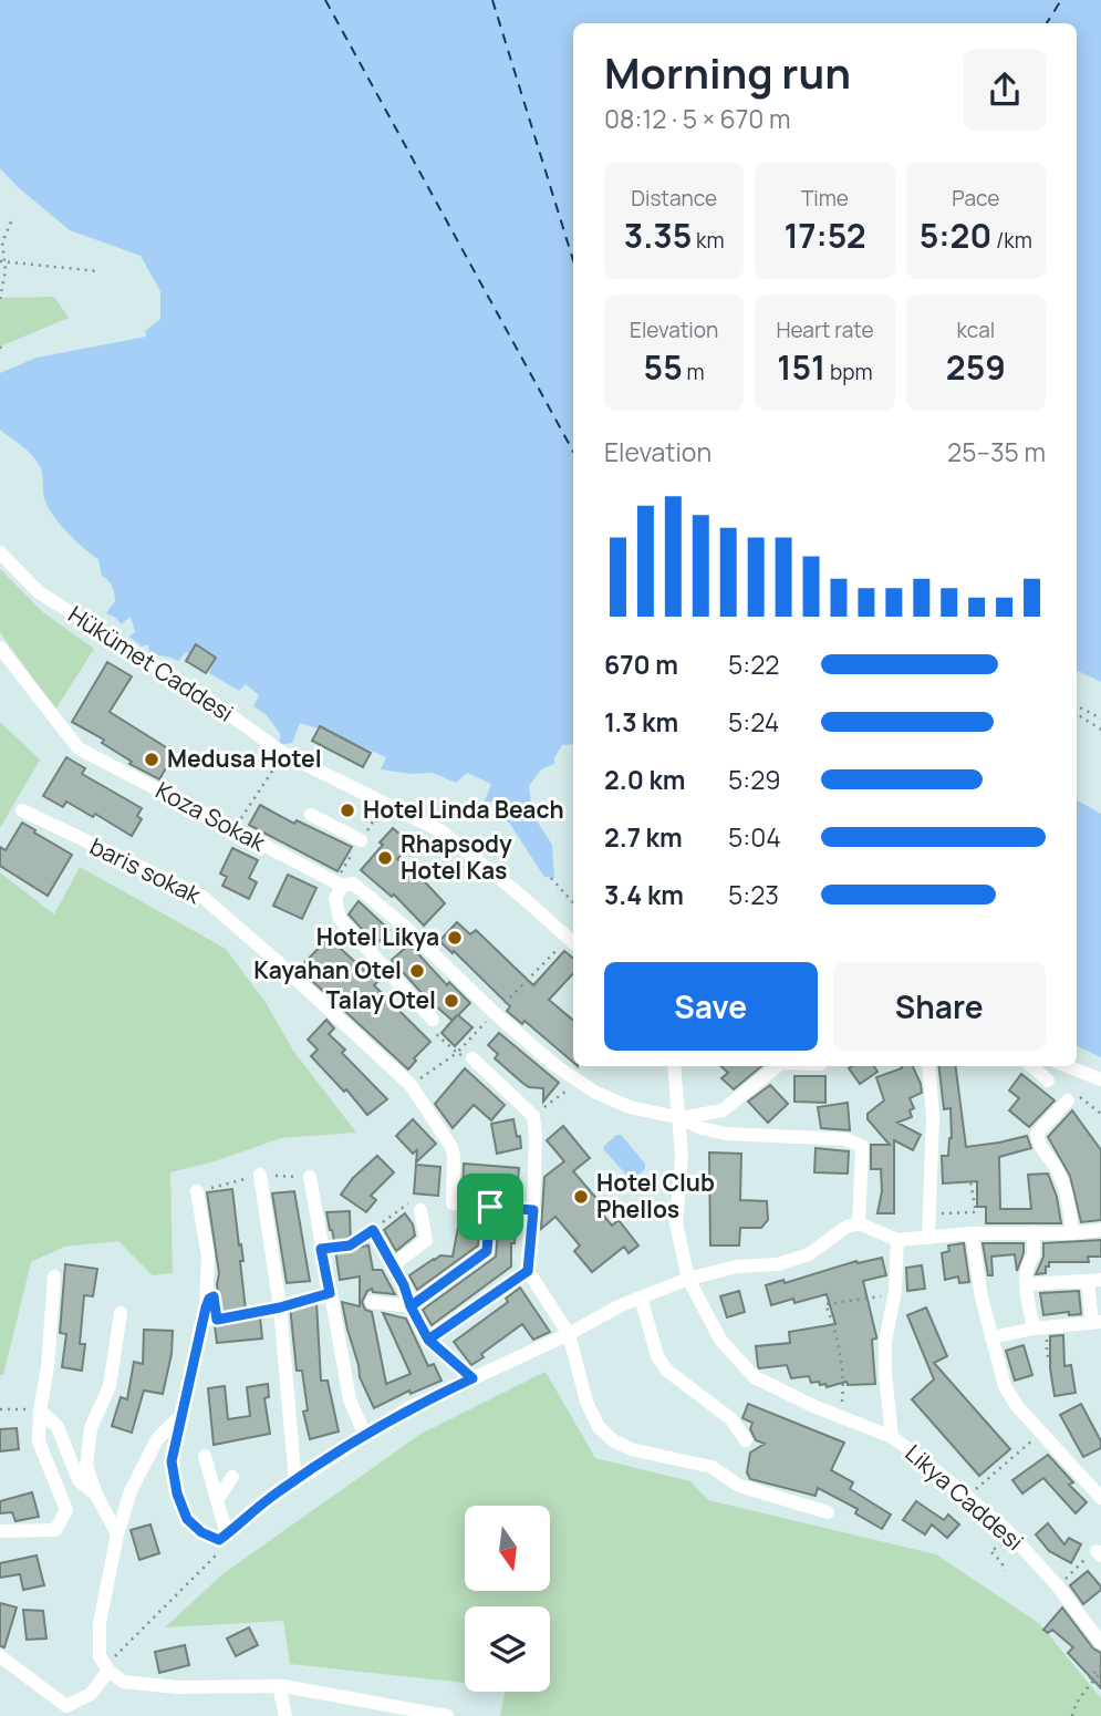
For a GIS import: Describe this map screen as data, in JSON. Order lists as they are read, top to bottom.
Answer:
{
  "streets": {
    "street": [
      "Hükümet Caddesi",
      "Koza Sokak",
      "baris sokak",
      "Likya Caddesi"
    ]
  },
  "places": [
    "Medusa Hotel",
    "Hotel Linda Beach",
    "Rhapsody Hotel Kas",
    "Hotel Likya",
    "Kayahan Otel",
    "Talay Otel",
    "Hotel Club Phellos"
  ],
  "north": "bottom",
  "page": {
    "heading": ["Morning run", "08:12 · 5 × 670 m"],
    "stats": [
      ["Distance", "3.35 km"],
      ["Time", "17:52"],
      ["Pace", "5:20 /km"],
      ["Elevation", "55 m"],
      ["Heart rate", "151 bpm"],
      ["kcal", "259"]
    ],
    "chart": ["Elevation", "25–35 m"],
    "list": [
      {
        "name": "670 m",
        "note": "5:22"
      },
      {
        "name": "1.3 km",
        "note": "5:24"
      },
      {
        "name": "2.0 km",
        "note": "5:29"
      },
      {
        "name": "2.7 km",
        "note": "5:04"
      },
      {
        "name": "3.4 km",
        "note": "5:23"
      }
    ],
    "buttons": ["Save", "Share"]
  }
}
